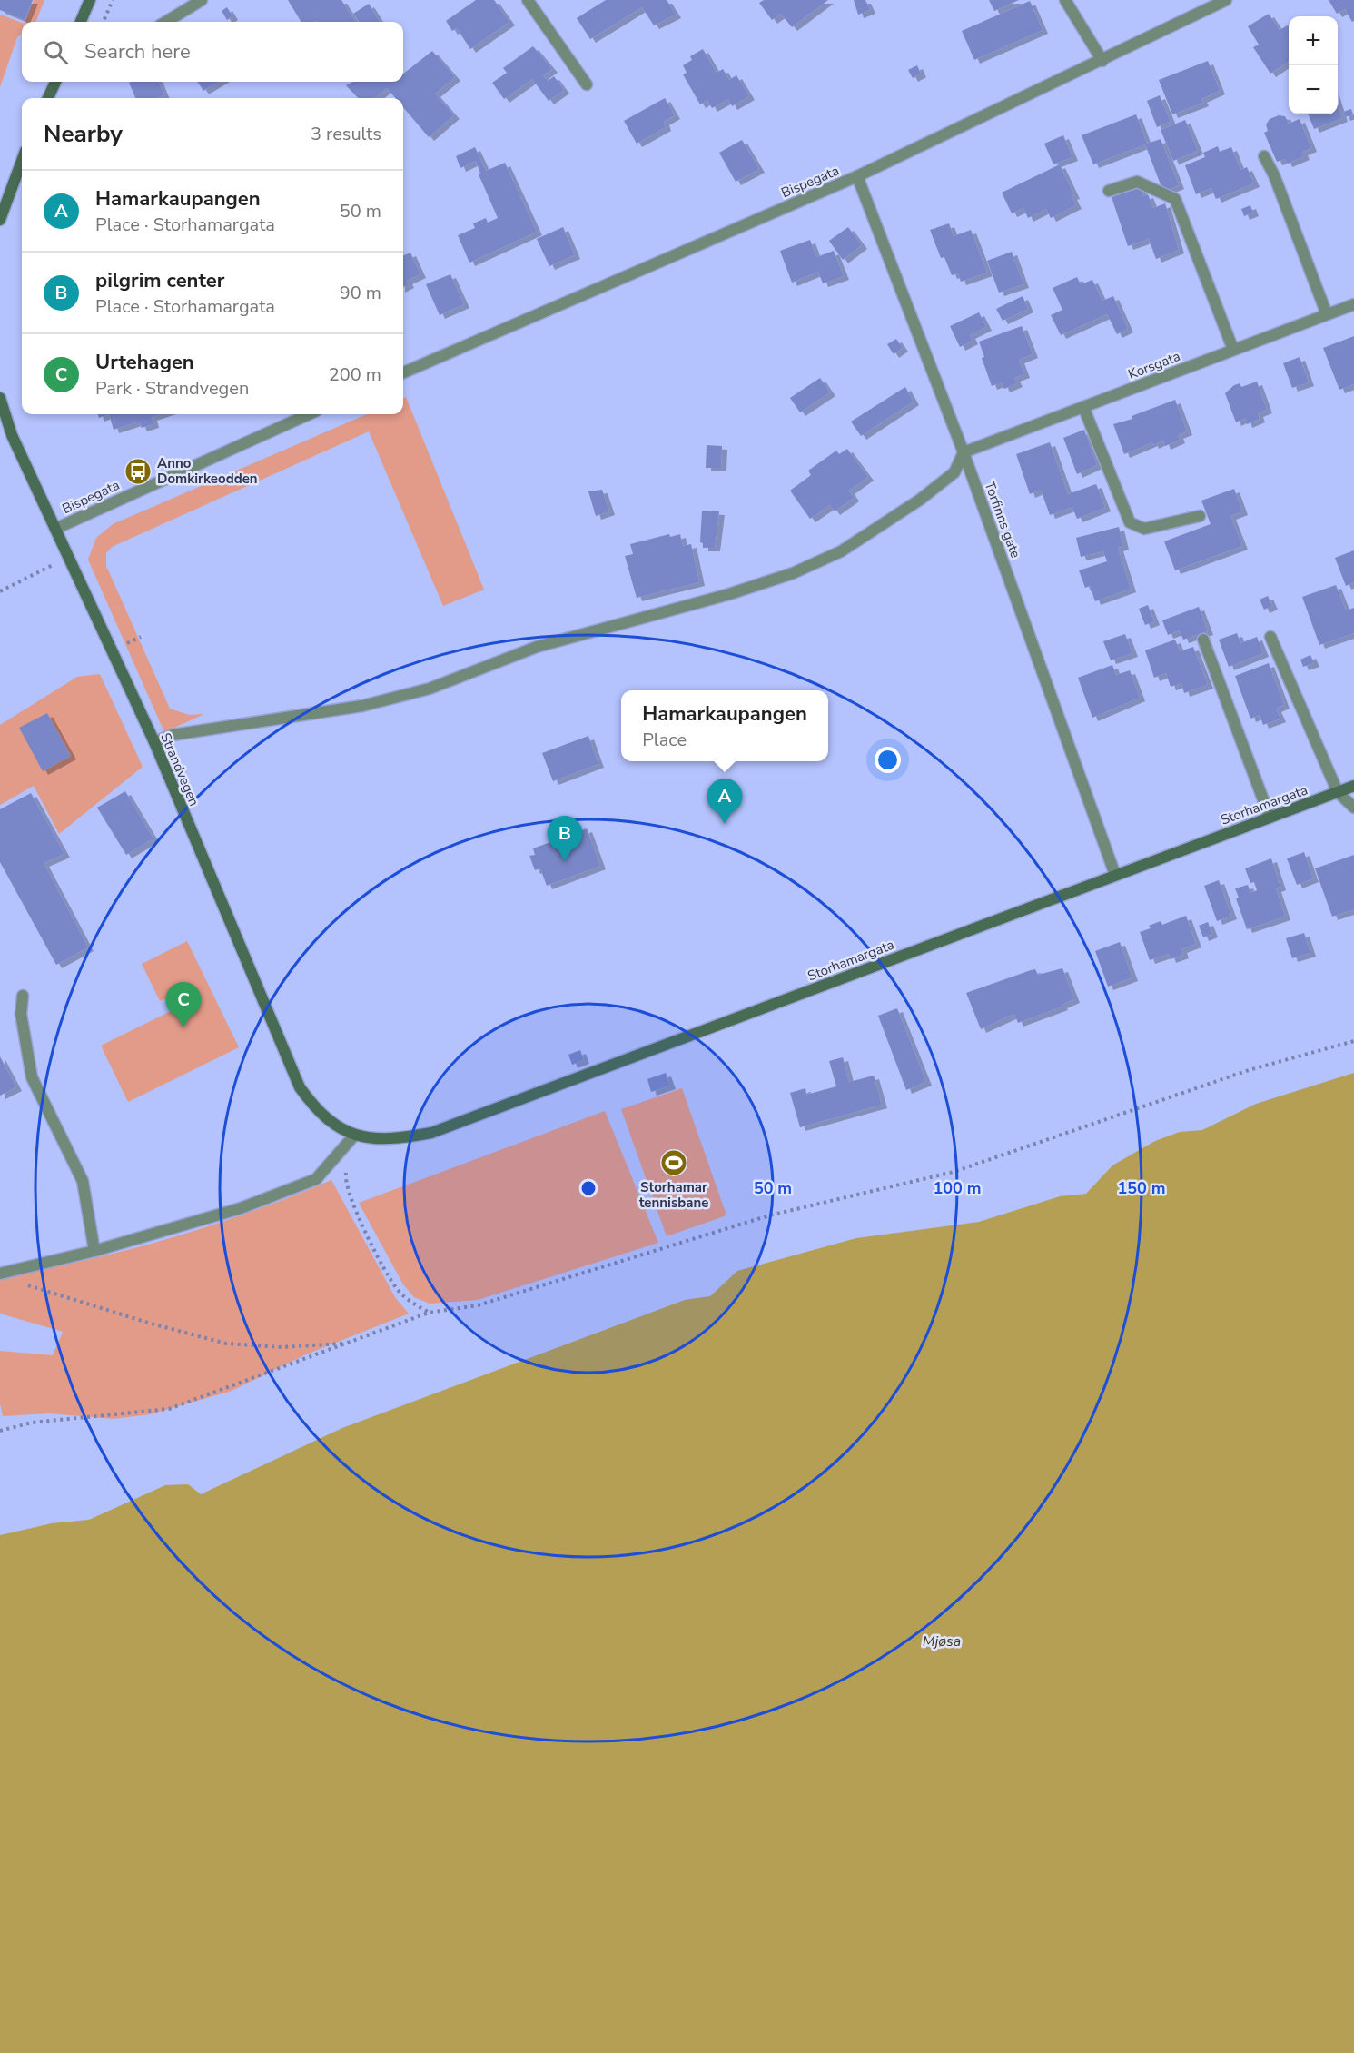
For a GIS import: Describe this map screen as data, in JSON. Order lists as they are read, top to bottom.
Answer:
{
  "streets": {
    "main road": ["Strandvegen", "Storhamargata"],
    "street": ["Bispegata", "Korsgata", "Torfinns gate"]
  },
  "crossings": [
    ["Bispegata", "Torfinns gate"],
    ["Bispegata", "Strandvegen"],
    ["Korsgata", "Torfinns gate"],
    ["Torfinns gate", "Storhamargata"],
    ["Strandvegen", "Storhamargata"]
  ],
  "water": ["Mjøsa"],
  "places": {
    "bus stop": ["Anno Domkirkeodden"],
    "sports": ["Storhamar tennisbane"]
  },
  "page": {
    "map_buttons": ["+", "−"],
    "search": "Search here",
    "heading": ["Nearby", "3 results"],
    "list": [
      {
        "mark": "A",
        "name": "Hamarkaupangen",
        "note": "Place · Storhamargata",
        "value": "50 m"
      },
      {
        "mark": "B",
        "name": "pilgrim center",
        "note": "Place · Storhamargata",
        "value": "90 m"
      },
      {
        "mark": "C",
        "name": "Urtehagen",
        "note": "Park · Strandvegen",
        "value": "200 m"
      }
    ],
    "popup": ["Hamarkaupangen", "Place"],
    "pins": ["A", "B", "C"]
  },
  "rings": ["50 m", "100 m", "150 m"]
}
